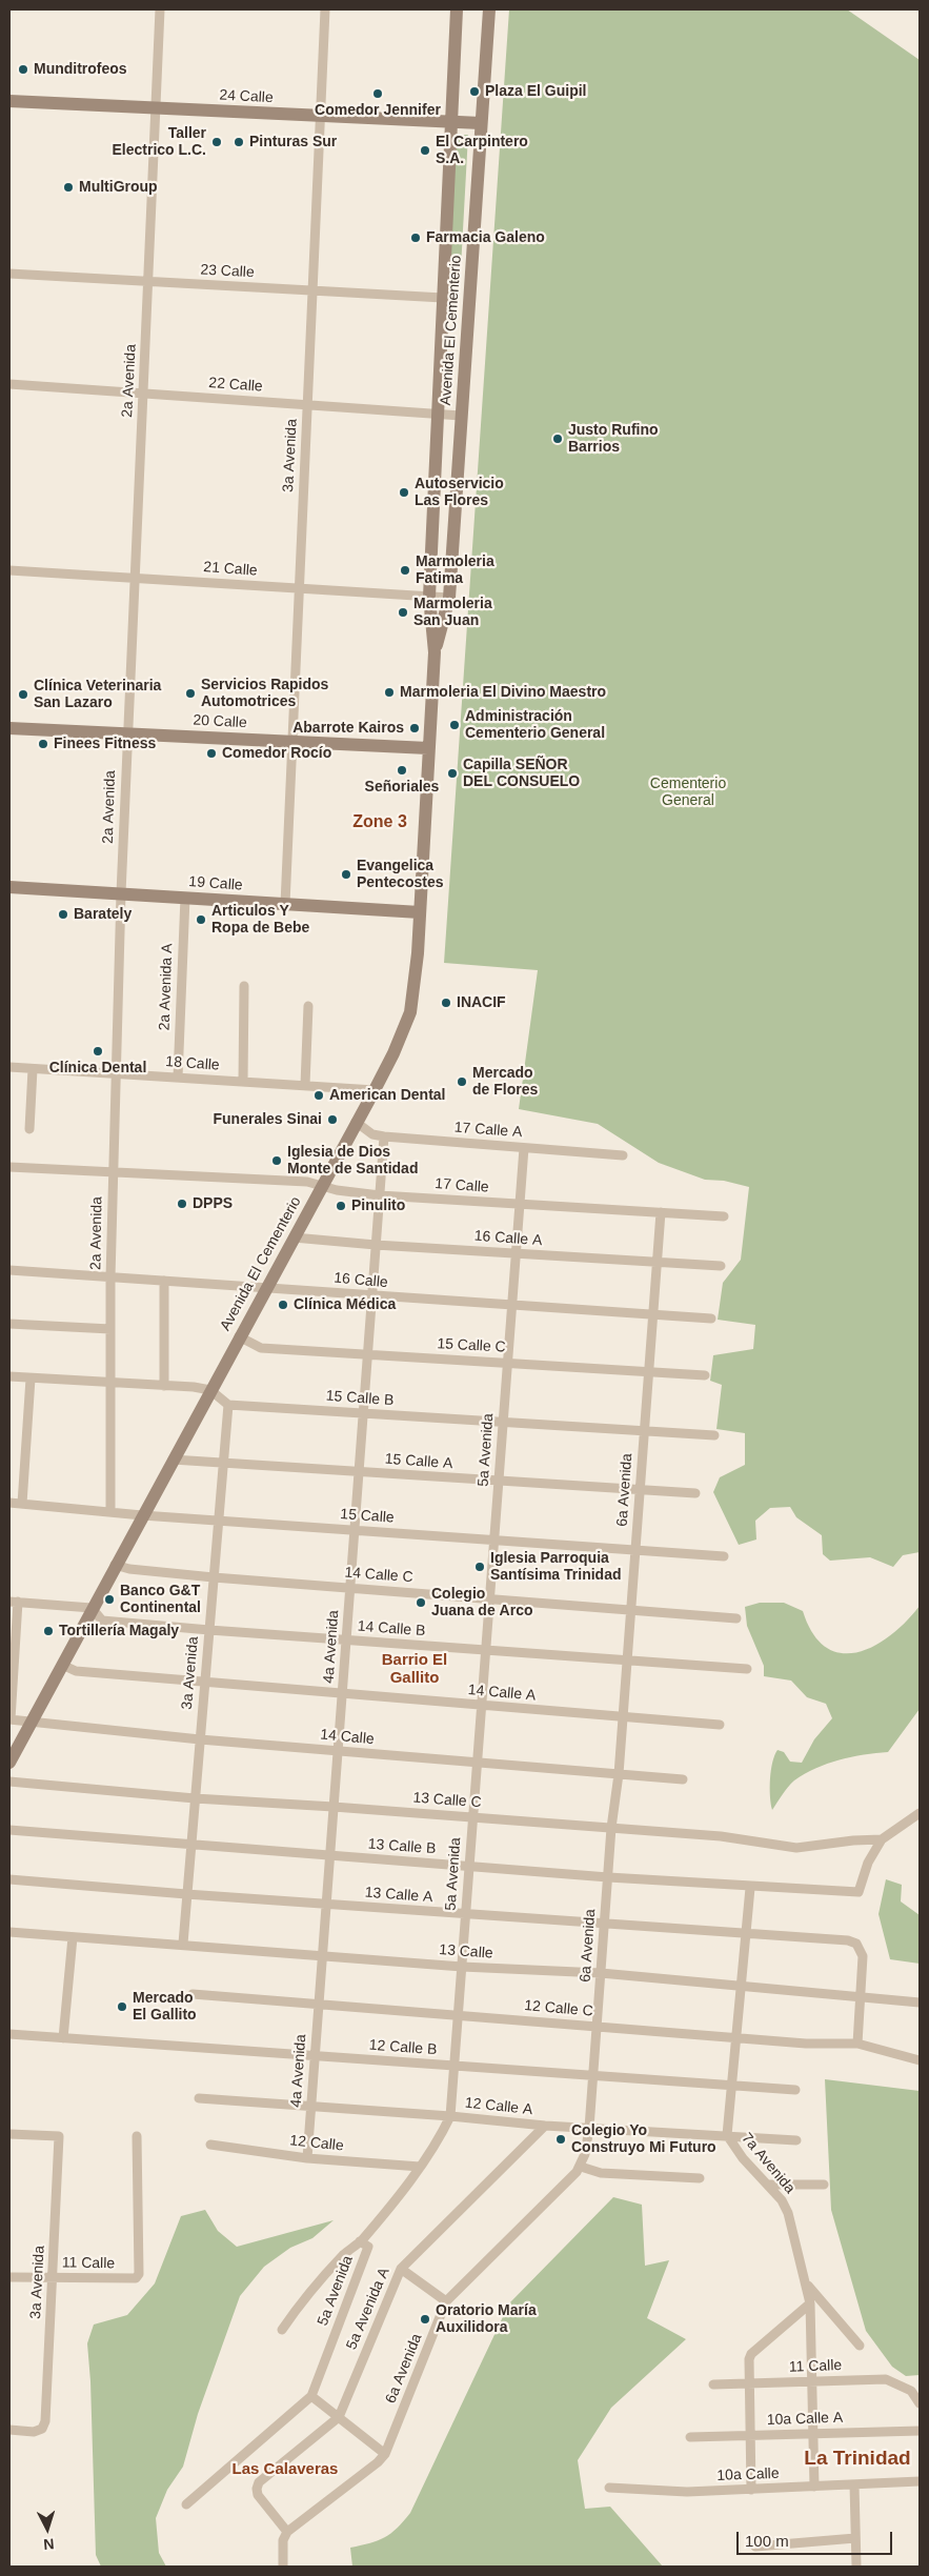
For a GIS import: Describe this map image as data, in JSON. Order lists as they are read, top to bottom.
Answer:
{
  "streets": {
    "main road": [
      "24 Calle",
      "Avenida El Cementerio",
      "20 Calle",
      "19 Calle"
    ],
    "street": [
      "23 Calle",
      "2a Avenida",
      "22 Calle",
      "3a Avenida",
      "21 Calle",
      "2a Avenida A",
      "18 Calle",
      "17 Calle A",
      "17 Calle",
      "16 Calle A",
      "16 Calle",
      "15 Calle C",
      "15 Calle B",
      "5a Avenida",
      "15 Calle A",
      "6a Avenida",
      "15 Calle",
      "14 Calle C",
      "14 Calle B",
      "4a Avenida",
      "14 Calle A",
      "14 Calle",
      "13 Calle C",
      "13 Calle B",
      "13 Calle A",
      "13 Calle",
      "12 Calle C",
      "12 Calle B",
      "12 Calle A",
      "12 Calle",
      "7a Avenida",
      "11 Calle",
      "5a Avenida A",
      "10a Calle A",
      "10a Calle"
    ]
  },
  "crossings": [
    ["24 Calle", "Avenida El Cementerio"],
    ["24 Calle", "2a Avenida"],
    ["24 Calle", "3a Avenida"],
    ["23 Calle", "Avenida El Cementerio"],
    ["23 Calle", "2a Avenida"],
    ["23 Calle", "3a Avenida"],
    ["Avenida El Cementerio", "22 Calle"],
    ["Avenida El Cementerio", "21 Calle"],
    ["Avenida El Cementerio", "20 Calle"],
    ["Avenida El Cementerio", "19 Calle"],
    ["Avenida El Cementerio", "18 Calle"],
    ["Avenida El Cementerio", "17 Calle A"],
    ["Avenida El Cementerio", "17 Calle"],
    ["Avenida El Cementerio", "16 Calle A"],
    ["Avenida El Cementerio", "16 Calle"],
    ["Avenida El Cementerio", "15 Calle C"],
    ["Avenida El Cementerio", "15 Calle A"],
    ["Avenida El Cementerio", "15 Calle"],
    ["Avenida El Cementerio", "14 Calle C"],
    ["Avenida El Cementerio", "14 Calle B"],
    ["Avenida El Cementerio", "14 Calle A"],
    ["Avenida El Cementerio", "14 Calle"],
    ["2a Avenida", "22 Calle"],
    ["2a Avenida", "21 Calle"],
    ["2a Avenida", "20 Calle"],
    ["2a Avenida", "19 Calle"],
    ["2a Avenida", "18 Calle"],
    ["2a Avenida", "17 Calle"],
    ["2a Avenida", "16 Calle"],
    ["2a Avenida", "15 Calle"],
    ["22 Calle", "3a Avenida"],
    ["3a Avenida", "21 Calle"],
    ["3a Avenida", "20 Calle"],
    ["3a Avenida", "19 Calle"],
    ["3a Avenida", "15 Calle B"],
    ["3a Avenida", "15 Calle A"],
    ["3a Avenida", "15 Calle"],
    ["3a Avenida", "14 Calle C"],
    ["3a Avenida", "14 Calle B"],
    ["3a Avenida", "14 Calle A"],
    ["3a Avenida", "14 Calle"],
    ["3a Avenida", "13 Calle C"],
    ["3a Avenida", "13 Calle B"],
    ["3a Avenida", "13 Calle A"],
    ["3a Avenida", "13 Calle"],
    ["3a Avenida", "11 Calle"],
    ["19 Calle", "2a Avenida A"],
    ["2a Avenida A", "18 Calle"],
    ["17 Calle A", "5a Avenida"],
    ["17 Calle A", "4a Avenida"],
    ["17 Calle", "5a Avenida"],
    ["17 Calle", "6a Avenida"],
    ["17 Calle", "4a Avenida"],
    ["16 Calle A", "5a Avenida"],
    ["16 Calle A", "6a Avenida"],
    ["16 Calle A", "4a Avenida"],
    ["16 Calle", "5a Avenida"],
    ["16 Calle", "6a Avenida"],
    ["16 Calle", "4a Avenida"],
    ["15 Calle C", "5a Avenida"],
    ["15 Calle C", "6a Avenida"],
    ["15 Calle C", "4a Avenida"],
    ["15 Calle B", "5a Avenida"],
    ["15 Calle B", "6a Avenida"],
    ["15 Calle B", "4a Avenida"],
    ["5a Avenida", "15 Calle A"],
    ["5a Avenida", "15 Calle"],
    ["5a Avenida", "14 Calle C"],
    ["5a Avenida", "14 Calle B"],
    ["5a Avenida", "14 Calle A"],
    ["5a Avenida", "14 Calle"],
    ["5a Avenida", "13 Calle C"],
    ["5a Avenida", "13 Calle B"],
    ["5a Avenida", "13 Calle A"],
    ["5a Avenida", "13 Calle"],
    ["5a Avenida", "12 Calle C"],
    ["5a Avenida", "12 Calle B"],
    ["5a Avenida", "12 Calle A"],
    ["5a Avenida", "12 Calle"],
    ["15 Calle A", "6a Avenida"],
    ["15 Calle A", "4a Avenida"],
    ["6a Avenida", "15 Calle"],
    ["6a Avenida", "14 Calle C"],
    ["6a Avenida", "14 Calle B"],
    ["6a Avenida", "14 Calle A"],
    ["6a Avenida", "14 Calle"],
    ["6a Avenida", "13 Calle C"],
    ["6a Avenida", "13 Calle B"],
    ["6a Avenida", "13 Calle A"],
    ["6a Avenida", "13 Calle"],
    ["6a Avenida", "12 Calle C"],
    ["6a Avenida", "12 Calle B"],
    ["6a Avenida", "12 Calle A"],
    ["6a Avenida", "5a Avenida A"],
    ["15 Calle", "4a Avenida"],
    ["14 Calle C", "4a Avenida"],
    ["14 Calle B", "4a Avenida"],
    ["4a Avenida", "14 Calle A"],
    ["4a Avenida", "14 Calle"],
    ["4a Avenida", "13 Calle C"],
    ["4a Avenida", "13 Calle B"],
    ["4a Avenida", "13 Calle A"],
    ["4a Avenida", "13 Calle"],
    ["4a Avenida", "12 Calle C"],
    ["4a Avenida", "12 Calle B"],
    ["4a Avenida", "12 Calle A"],
    ["4a Avenida", "12 Calle"],
    ["13 Calle C", "13 Calle B"],
    ["13 Calle B", "7a Avenida"],
    ["13 Calle A", "13 Calle"],
    ["13 Calle A", "7a Avenida"],
    ["13 Calle", "7a Avenida"],
    ["12 Calle C", "7a Avenida"],
    ["12 Calle B", "7a Avenida"],
    ["12 Calle A", "7a Avenida"],
    ["12 Calle A", "5a Avenida A"],
    ["7a Avenida", "11 Calle"],
    ["7a Avenida", "10a Calle A"],
    ["7a Avenida", "10a Calle"]
  ],
  "districts": [
    "Zone 3",
    "Barrio El Gallito",
    "La Trinidad",
    "Las Calaveras"
  ],
  "parks": ["Cementerio General"],
  "places": [
    "Munditrofeos",
    "Plaza El Guipil",
    "Comedor Jennifer",
    "Taller Electrico L.C.",
    "Pinturas Sur",
    "El Carpintero S.A.",
    "MultiGroup",
    "Farmacia Galeno",
    "Justo Rufino Barrios",
    "Autoservicio Las Flores",
    "Marmoleria Fatima",
    "Marmoleria San Juan",
    "Marmoleria El Divino Maestro",
    "Servicios Rapidos Automotrices",
    "Clínica Veterinaria San Lazaro",
    "Administración Cementerio General",
    "Abarrote Kairos",
    "Finees Fitness",
    "Comedor Rocío",
    "Señoriales",
    "Capilla SEÑOR DEL CONSUELO",
    "Evangelica Pentecostes",
    "Barately",
    "Articulos Y Ropa de Bebe",
    "INACIF",
    "Clínica Dental",
    "Mercado de Flores",
    "American Dental",
    "Funerales Sinai",
    "Iglesia de Dios Monte de Santidad",
    "DPPS",
    "Pinulito",
    "Clínica Médica",
    "Iglesia Parroquia Santísima Trinidad",
    "Banco G&T Continental",
    "Colegio Juana de Arco",
    "Tortillería Magaly",
    "Mercado El Gallito",
    "Colegio Yo Construyo Mi Futuro",
    "Oratorio María Auxilidora"
  ],
  "scale_bar": "100 m",
  "north": "bottom"
}
